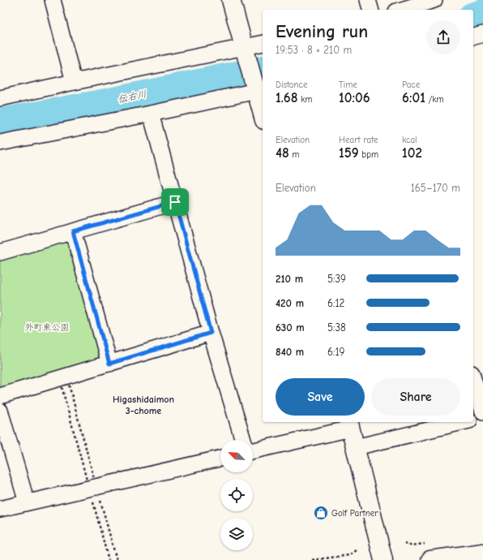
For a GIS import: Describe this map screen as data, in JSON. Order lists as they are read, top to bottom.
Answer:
{
  "districts": ["Higashidaimon 3-chome"],
  "water": ["伝右川"],
  "parks": ["外町東公園"],
  "places": {
    "shop": ["Golf Partner"]
  },
  "north": "top left",
  "page": {
    "heading": ["Evening run", "19:53 · 8 × 210 m"],
    "stats": [
      ["Distance", "1.68 km"],
      ["Time", "10:06"],
      ["Pace", "6:01 /km"],
      ["Elevation", "48 m"],
      ["Heart rate", "159 bpm"],
      ["kcal", "102"]
    ],
    "chart": ["Elevation", "165–170 m"],
    "list": [
      {
        "name": "210 m",
        "note": "5:39"
      },
      {
        "name": "420 m",
        "note": "6:12"
      },
      {
        "name": "630 m",
        "note": "5:38"
      },
      {
        "name": "840 m",
        "note": "6:19"
      }
    ],
    "buttons": ["Save", "Share"]
  }
}
